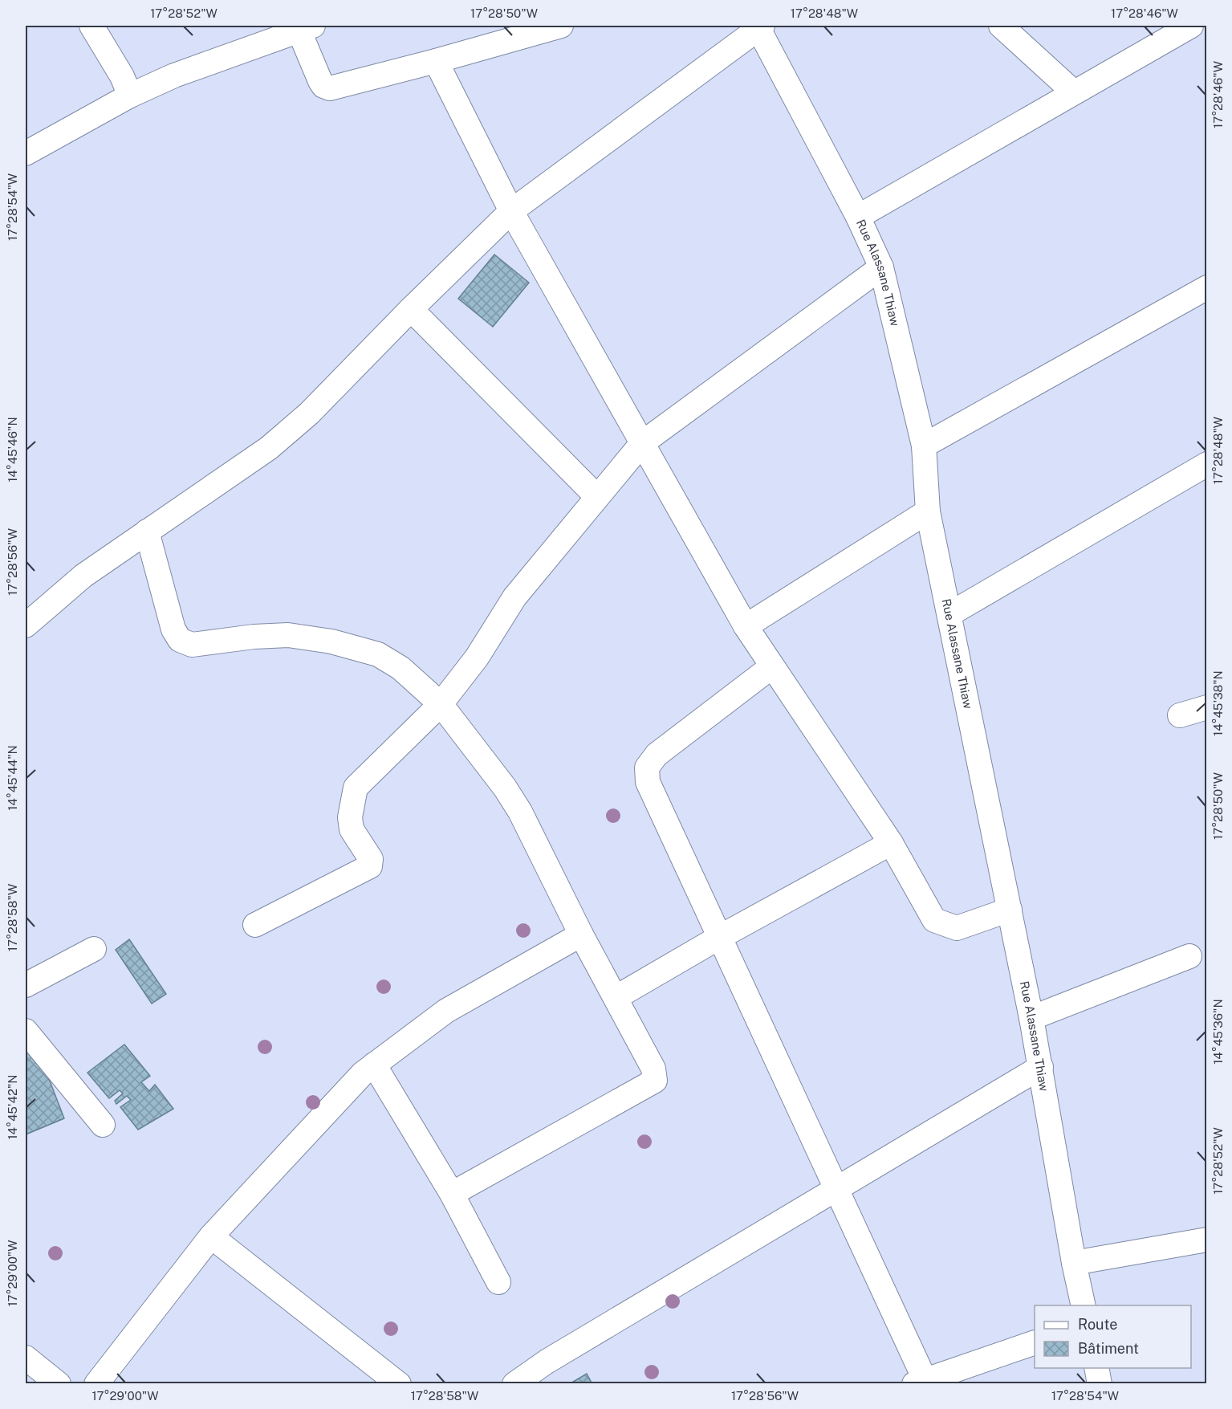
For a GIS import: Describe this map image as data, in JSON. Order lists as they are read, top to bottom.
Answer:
{
  "streets": {
    "street": ["Rue Alassane Thiaw"]
  },
  "legend": ["Route", "Bâtiment"],
  "coordinates": [
    "17°28'52\"W",
    "17°28'50\"W",
    "17°28'48\"W",
    "17°28'46\"W",
    "17°28'54\"W",
    "14°45'46\"N",
    "17°28'56\"W",
    "14°45'38\"N",
    "14°45'44\"N",
    "17°28'58\"W",
    "14°45'36\"N",
    "14°45'42\"N",
    "17°29'00\"W"
  ]
}
